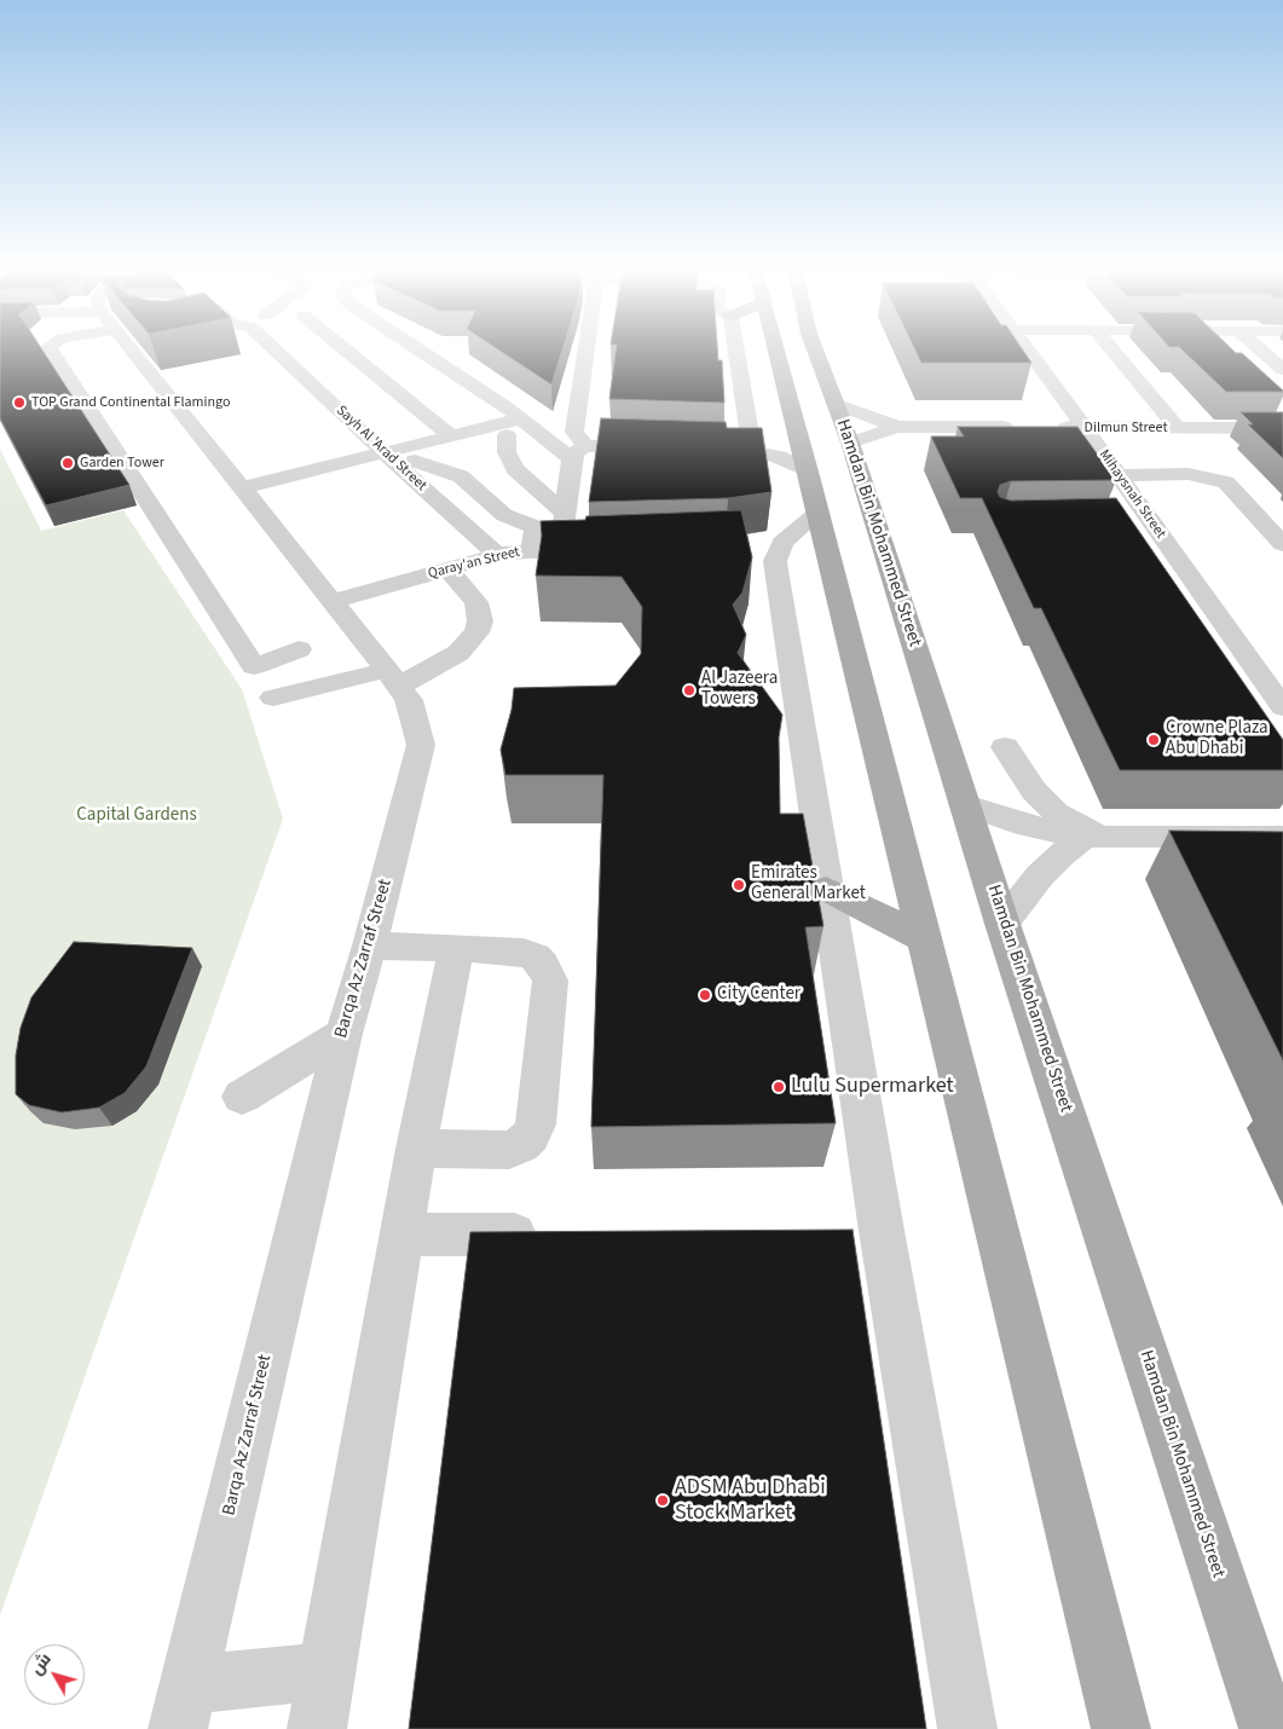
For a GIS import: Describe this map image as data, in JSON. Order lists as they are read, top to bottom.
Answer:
{
  "streets": {
    "main road": ["Hamdan Bin Mohammed Street"],
    "street": [
      "Dilmun Street",
      "Sayh Al 'Arad Street",
      "Mihaysnah Street",
      "Qaray'an Street",
      "Barqa Az Zarraf Street"
    ]
  },
  "crossings": [
    ["Dilmun Street", "Mihaysnah Street"],
    ["Sayh Al 'Arad Street", "Qaray'an Street"],
    ["Qaray'an Street", "Barqa Az Zarraf Street"]
  ],
  "parks": ["Capital Gardens"],
  "places": [
    "TOP Grand Continental Flamingo",
    "Garden Tower",
    "Al Jazeera Towers",
    "Crowne Plaza Abu Dhabi",
    "Emirates General Market",
    "City Center",
    "Lulu Supermarket",
    "ADSM Abu Dhabi Stock Market"
  ],
  "north": "top left"
}
